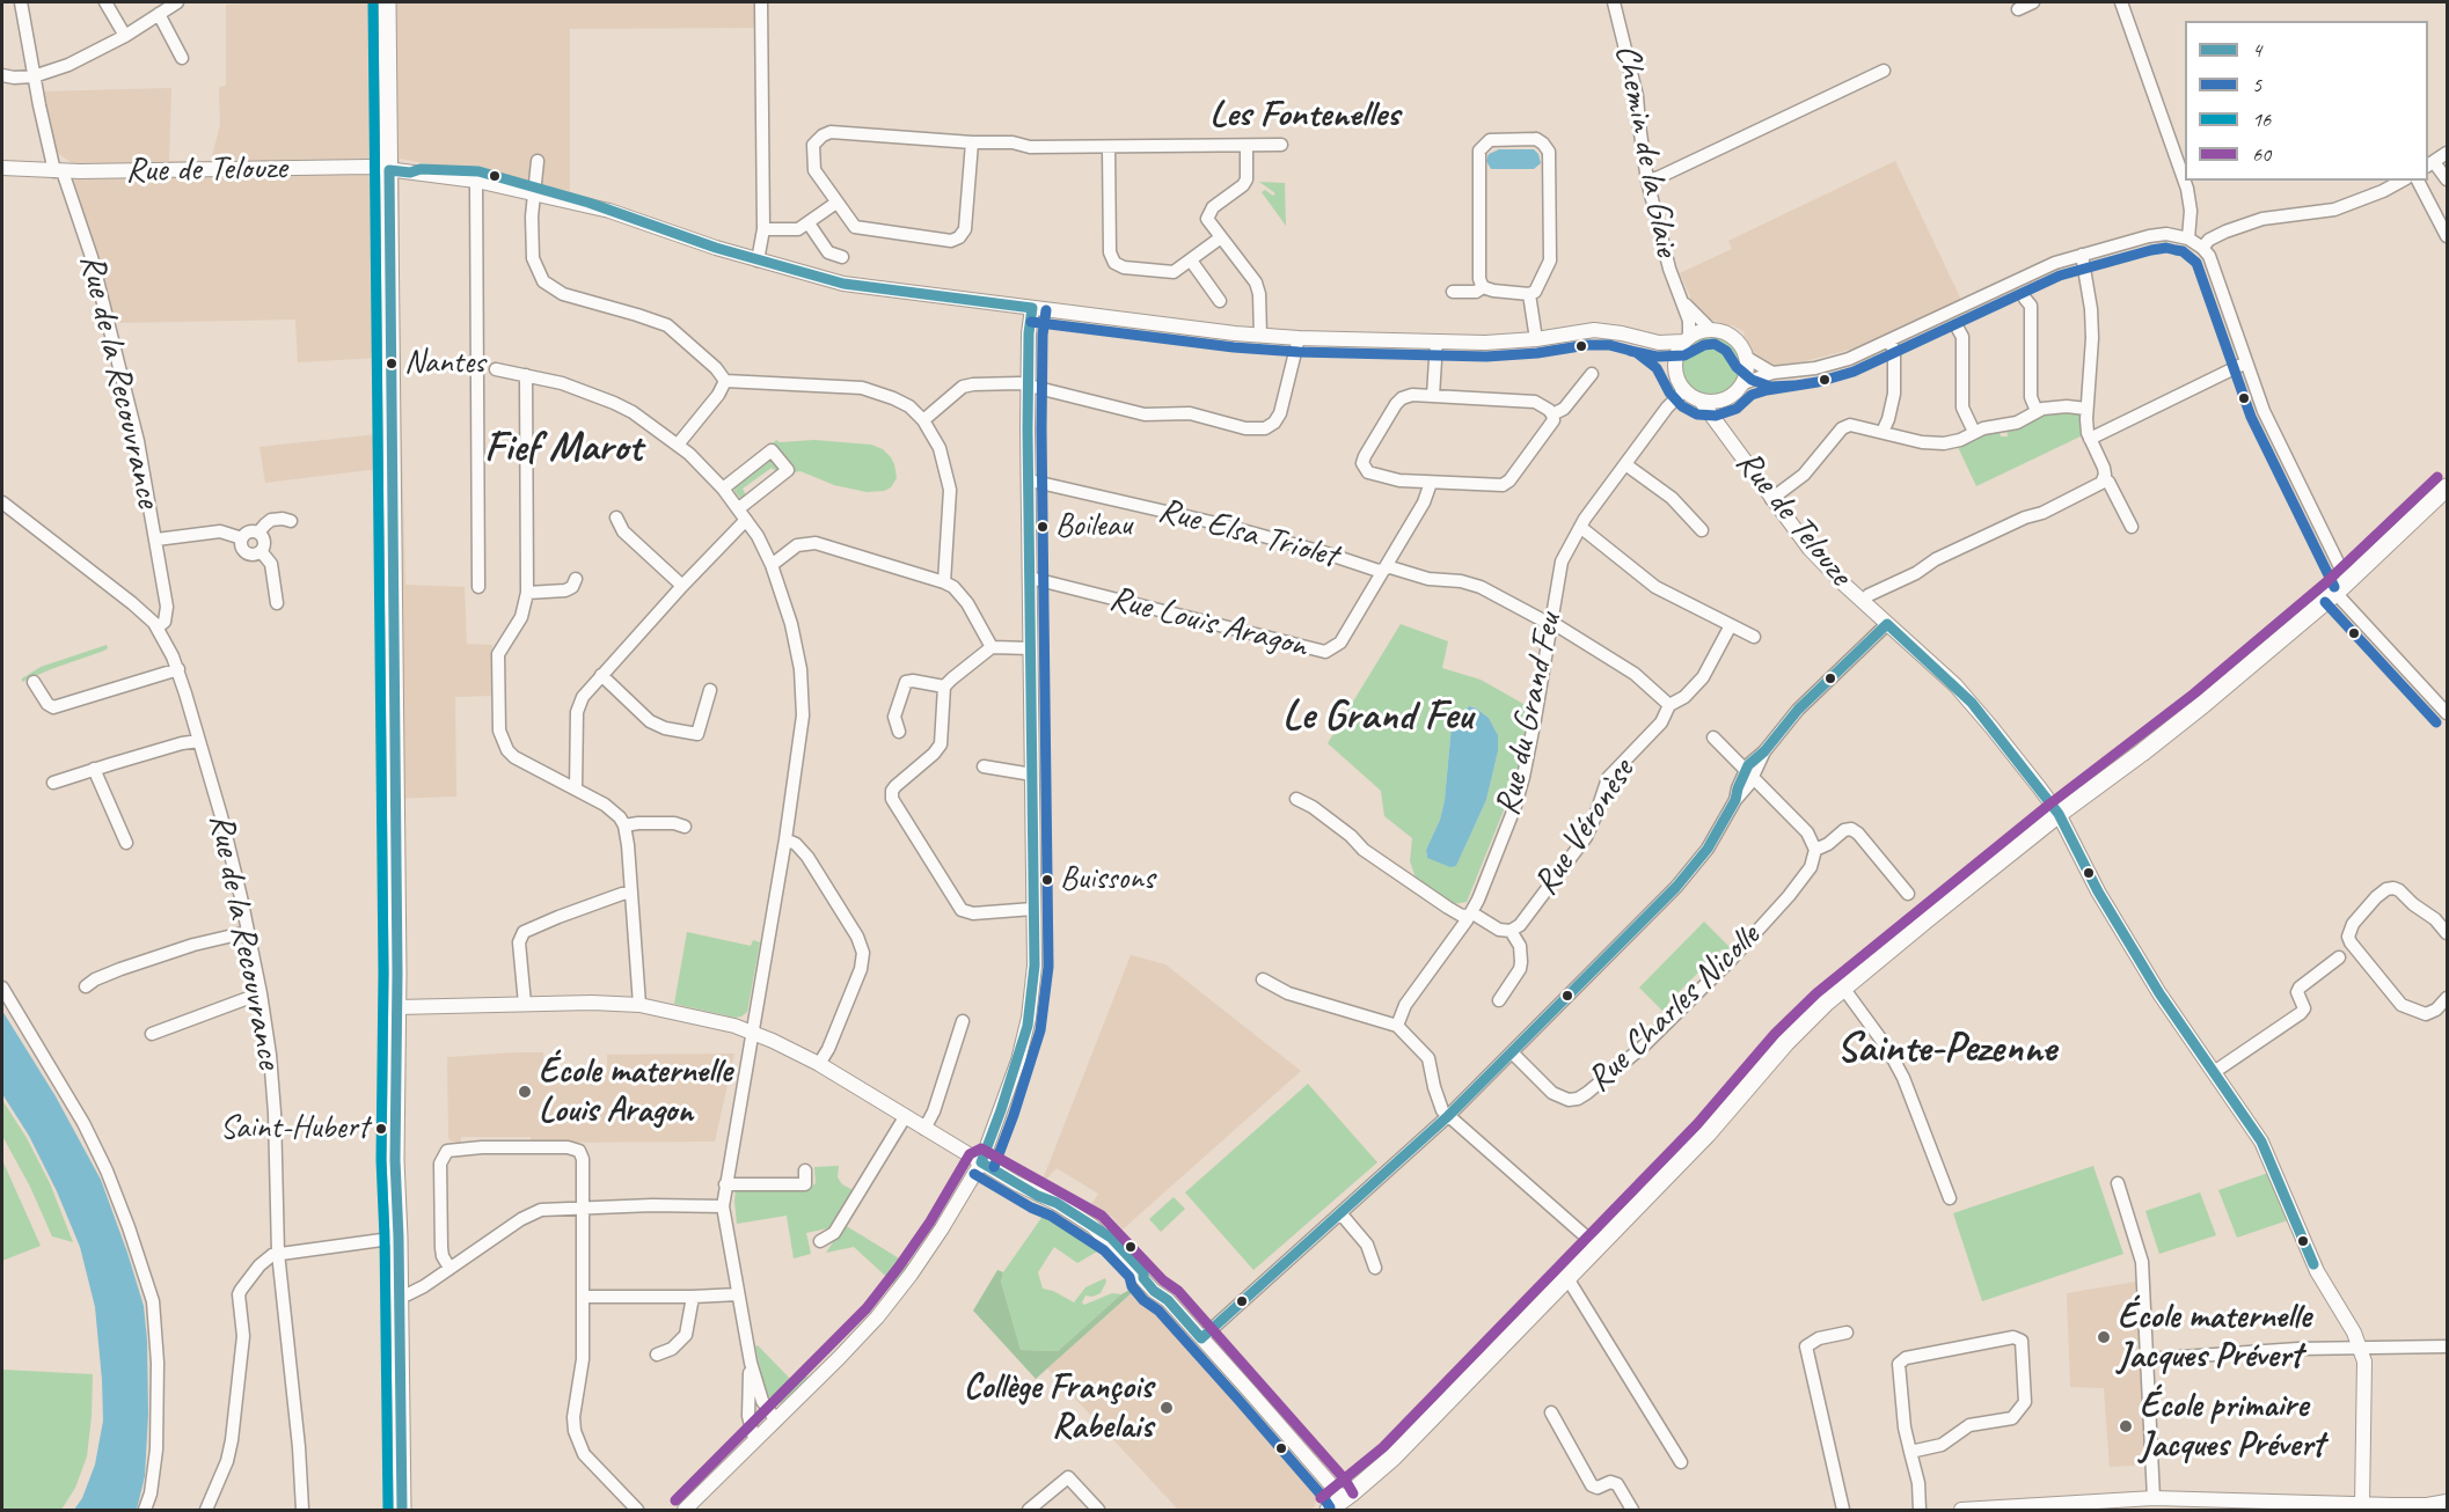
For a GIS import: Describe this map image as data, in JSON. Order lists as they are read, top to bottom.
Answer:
{
  "streets": {
    "street": [
      "Chemin de la Glaie",
      "Rue de Telouze",
      "Rue de la Recouvrance",
      "Rue Elsa Triolet",
      "Rue Louis Aragon",
      "Rue du Grand Feu",
      "Rue Véronèse",
      "Rue Charles Nicolle"
    ]
  },
  "crossings": [
    ["Chemin de la Glaie", "Rue de Telouze"],
    ["Chemin de la Glaie", "Rue du Grand Feu"],
    ["Rue de Telouze", "Rue de la Recouvrance"],
    ["Rue de Telouze", "Rue du Grand Feu"],
    ["Rue Elsa Triolet", "Rue Louis Aragon"],
    ["Rue Elsa Triolet", "Rue du Grand Feu"],
    ["Rue Elsa Triolet", "Rue Véronèse"],
    ["Rue du Grand Feu", "Rue Véronèse"]
  ],
  "districts": [
    "Les Fontenelles",
    "Fief Marot",
    "Le Grand Feu",
    "Sainte-Pezenne"
  ],
  "places": [
    "Nantes",
    "Boileau",
    "Buissons",
    "École maternelle Louis Aragon",
    "Saint-Hubert",
    "École maternelle Jacques Prévert",
    "Collège François Rabelais",
    "École primaire Jacques Prévert"
  ],
  "lines": [
    "transit line 16",
    "transit line 4",
    "transit line 5",
    "transit line 60"
  ],
  "legend": [
    "4",
    "5",
    "16",
    "60"
  ]
}
